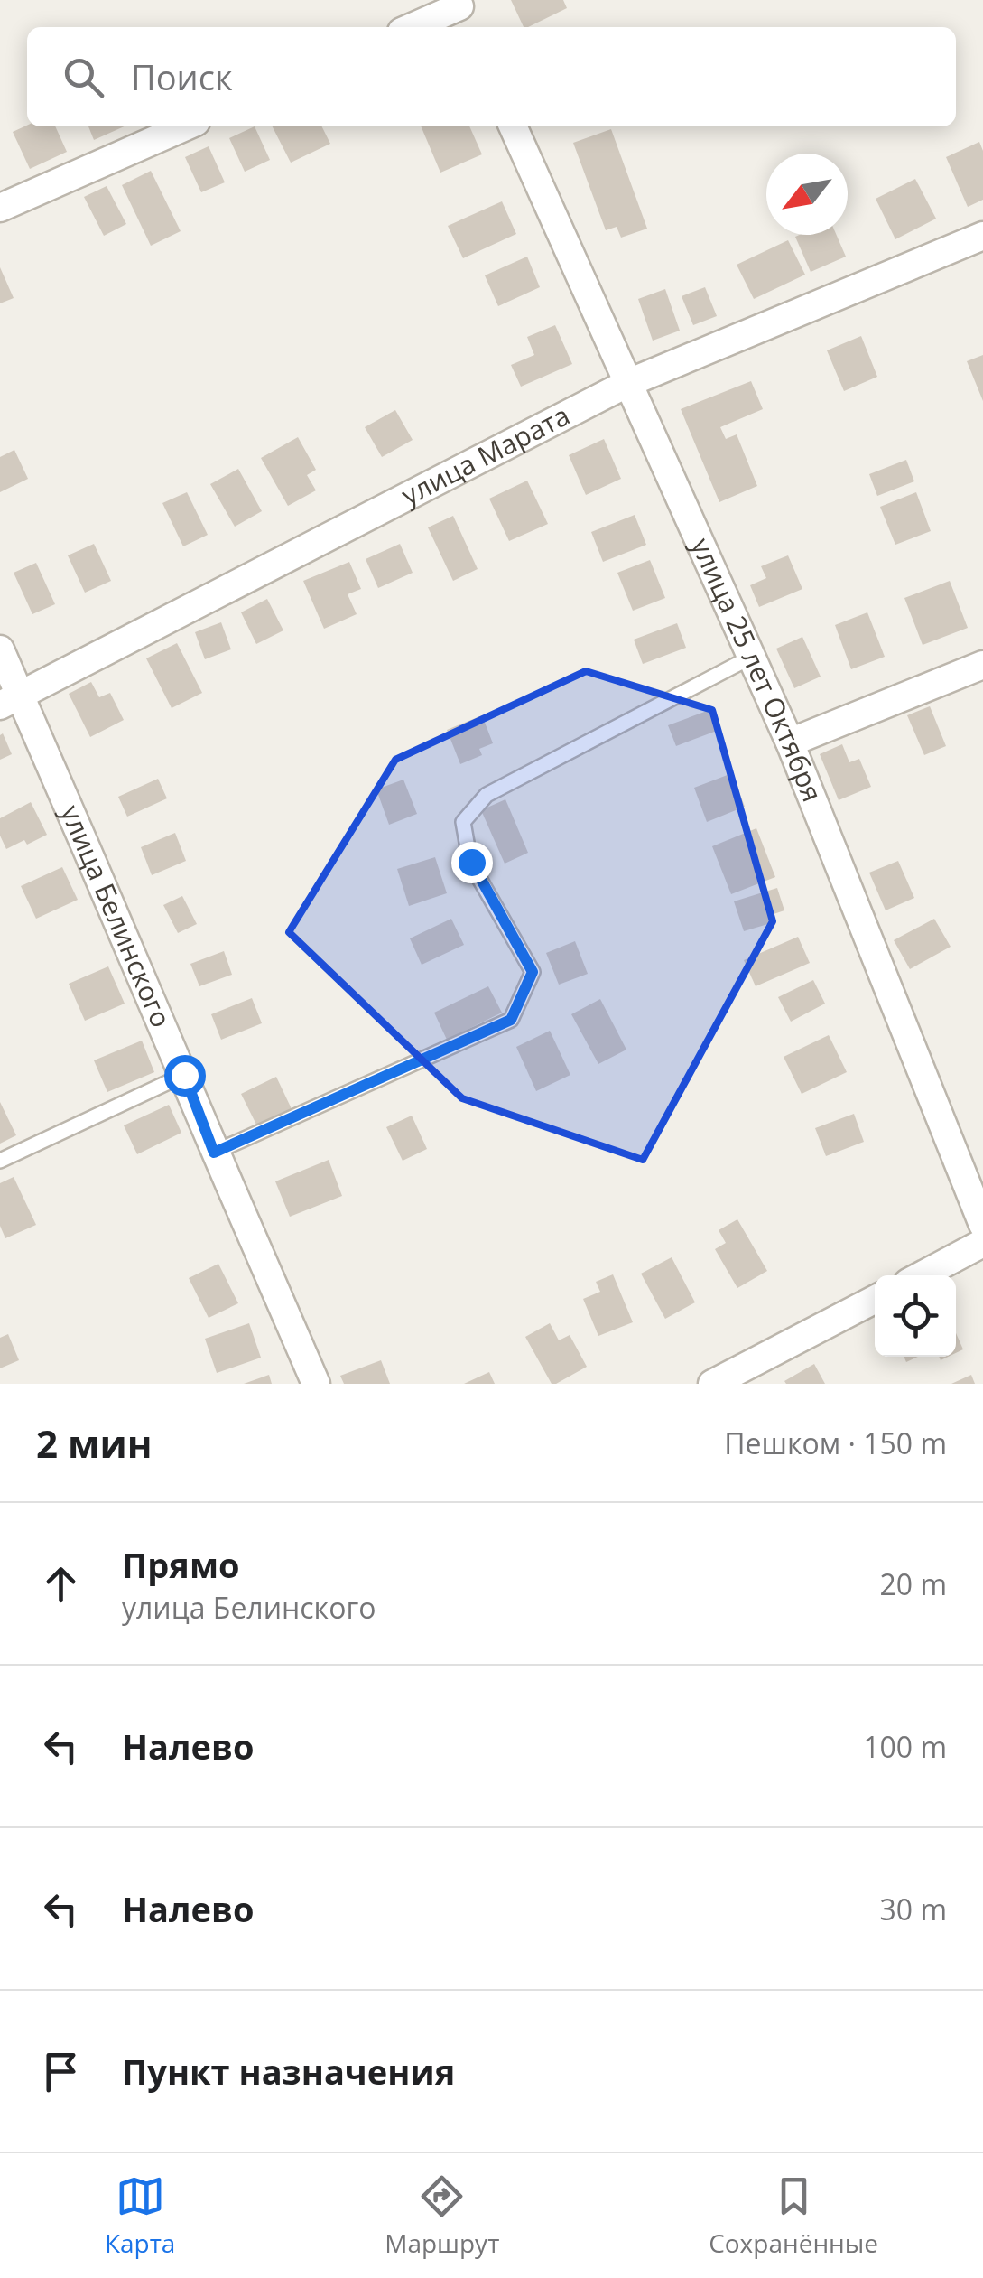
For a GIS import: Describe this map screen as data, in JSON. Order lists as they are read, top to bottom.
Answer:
{
  "streets": {
    "street": ["улица Марата", "улица 25 лет Октября", "улица Белинского"]
  },
  "crossings": [
    ["улица Марата", "улица 25 лет Октября"],
    ["улица Марата", "улица Белинского"]
  ],
  "north": "bottom left",
  "page": {
    "search": "Поиск",
    "heading": ["2 мин", "Пешком · 150 m"],
    "list": [
      ["Прямо", "улица Белинского", "20 m"],
      ["Налево", "100 m"],
      ["Налево", "30 m"],
      "Пункт назначения"
    ],
    "nav": ["Карта", "Маршрут", "Сохранённые"]
  }
}
